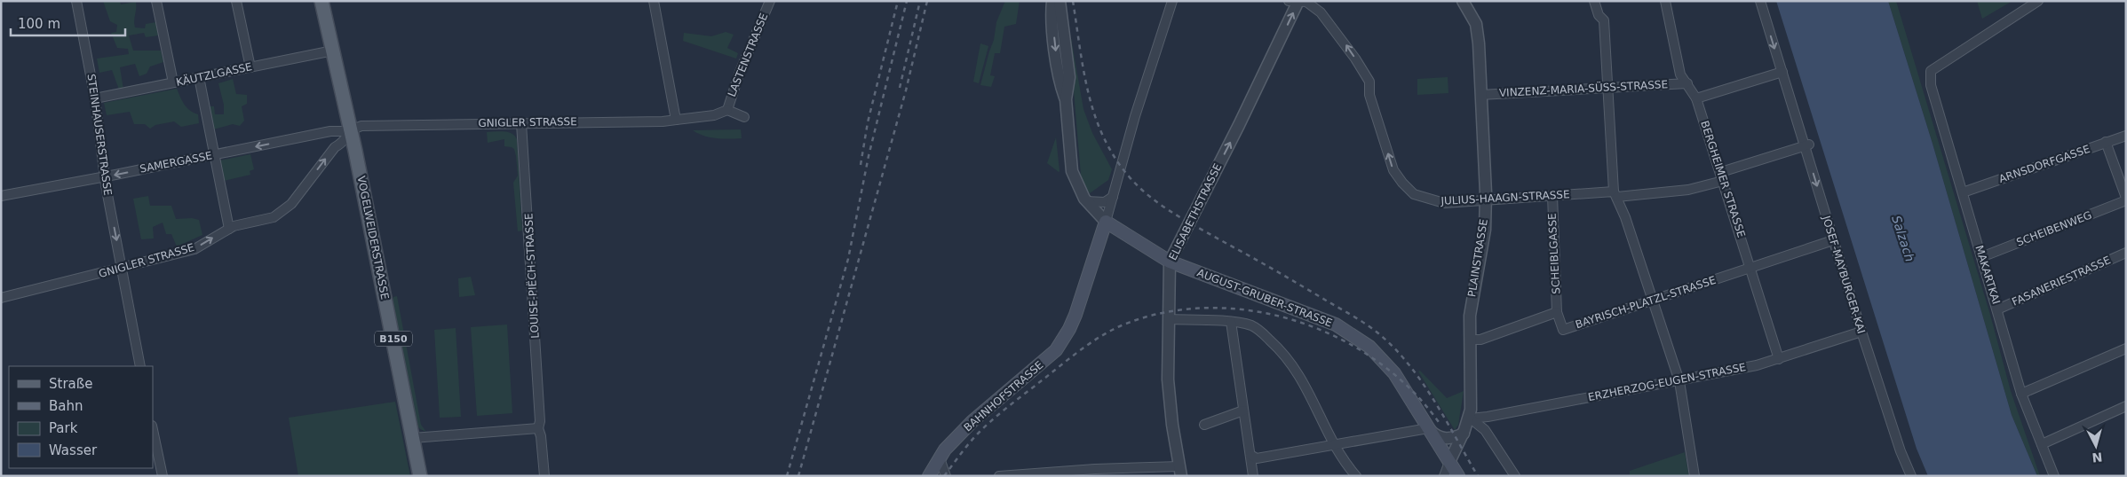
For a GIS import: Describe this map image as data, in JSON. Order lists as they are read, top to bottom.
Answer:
{
  "streets": {
    "main road": [
      "VOGELWEIDERSTRASSE",
      "AUGUST-GRUBER-STRASSE",
      "B150",
      "BAHNHOFSTRASSE"
    ],
    "street": [
      "LASTENSTRASSE",
      "KÄUTZLGASSE",
      "VINZENZ-MARIA-SÜSS-STRASSE",
      "GNIGLER STRASSE",
      "STEINHAUSERSTRASSE",
      "SAMERGASSE",
      "ARNSDORFGASSE",
      "BERGHEIMER STRASSE",
      "JULIUS-HAAGN-STRASSE",
      "ELISABETHSTRASSE",
      "SCHEIBENWEG",
      "SCHEIBLGASSE",
      "PLAINSTRASSE",
      "JOSEF-MAYBURGER-KAI",
      "MAKARTKAI",
      "LOUISE-PIËCH-STRASSE",
      "FASANERIESTRASSE",
      "BAYRISCH-PLATZL-STRASSE",
      "ERZHERZOG-EUGEN-STRASSE"
    ]
  },
  "crossings": [
    ["LASTENSTRASSE", "GNIGLER STRASSE"],
    ["KÄUTZLGASSE", "STEINHAUSERSTRASSE"],
    ["KÄUTZLGASSE", "VOGELWEIDERSTRASSE"],
    ["VINZENZ-MARIA-SÜSS-STRASSE", "BERGHEIMER STRASSE"],
    ["VINZENZ-MARIA-SÜSS-STRASSE", "PLAINSTRASSE"],
    ["GNIGLER STRASSE", "STEINHAUSERSTRASSE"],
    ["GNIGLER STRASSE", "SAMERGASSE"],
    ["GNIGLER STRASSE", "VOGELWEIDERSTRASSE"],
    ["GNIGLER STRASSE", "LOUISE-PIËCH-STRASSE"],
    ["STEINHAUSERSTRASSE", "SAMERGASSE"],
    ["SAMERGASSE", "VOGELWEIDERSTRASSE"],
    ["ARNSDORFGASSE", "MAKARTKAI"],
    ["BERGHEIMER STRASSE", "JULIUS-HAAGN-STRASSE"],
    ["BERGHEIMER STRASSE", "BAYRISCH-PLATZL-STRASSE"],
    ["BERGHEIMER STRASSE", "ERZHERZOG-EUGEN-STRASSE"],
    ["JULIUS-HAAGN-STRASSE", "ELISABETHSTRASSE"],
    ["JULIUS-HAAGN-STRASSE", "SCHEIBLGASSE"],
    ["JULIUS-HAAGN-STRASSE", "PLAINSTRASSE"],
    ["JULIUS-HAAGN-STRASSE", "JOSEF-MAYBURGER-KAI"],
    ["ELISABETHSTRASSE", "AUGUST-GRUBER-STRASSE"],
    ["SCHEIBENWEG", "MAKARTKAI"],
    ["SCHEIBLGASSE", "BAYRISCH-PLATZL-STRASSE"],
    ["PLAINSTRASSE", "AUGUST-GRUBER-STRASSE"],
    ["PLAINSTRASSE", "ERZHERZOG-EUGEN-STRASSE"],
    ["JOSEF-MAYBURGER-KAI", "BAYRISCH-PLATZL-STRASSE"],
    ["JOSEF-MAYBURGER-KAI", "ERZHERZOG-EUGEN-STRASSE"],
    ["MAKARTKAI", "FASANERIESTRASSE"],
    ["AUGUST-GRUBER-STRASSE", "BAHNHOFSTRASSE"]
  ],
  "one_way": ["SAMERGASSE", "JULIUS-HAAGN-STRASSE"],
  "water": ["Salzach"],
  "legend": [
    "Straße",
    "Bahn",
    "Park",
    "Wasser"
  ],
  "scale_bar": "100 m",
  "north": "bottom"
}
